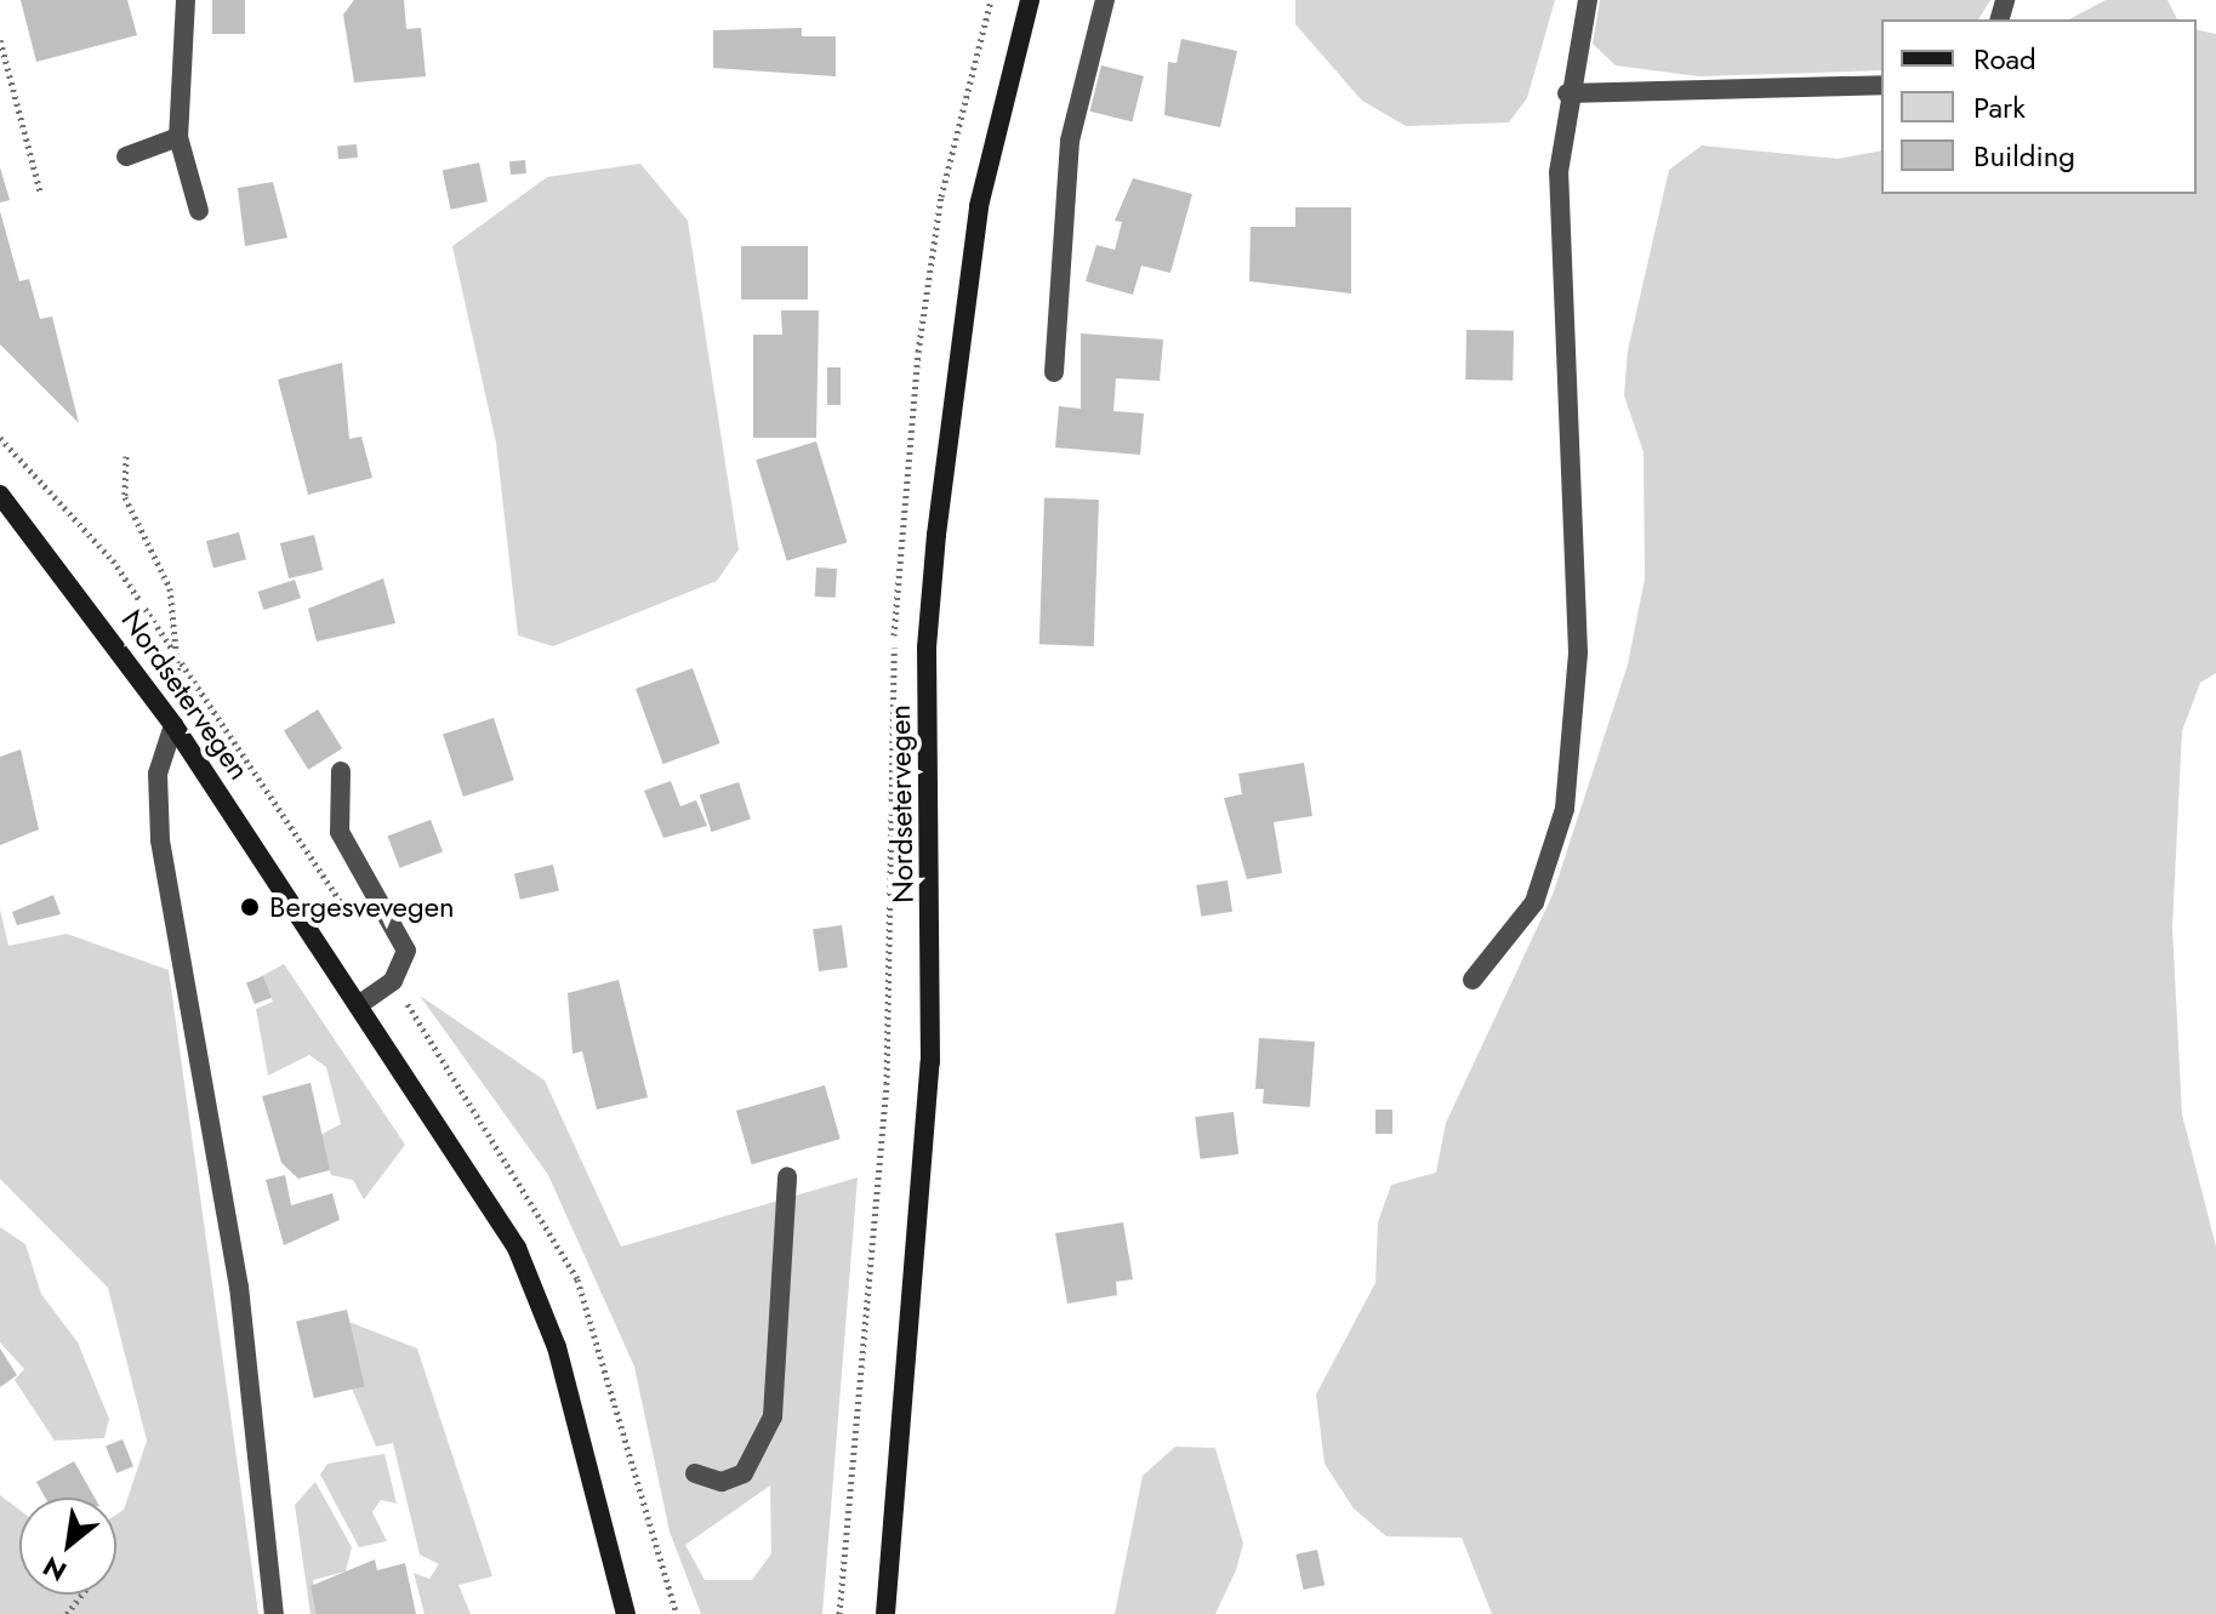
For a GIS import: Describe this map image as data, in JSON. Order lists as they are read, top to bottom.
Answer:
{
  "streets": {
    "main road": ["Nordsetervegen"]
  },
  "places": ["Bergesvevegen"],
  "legend": ["Road", "Park", "Building"],
  "north": "bottom left"
}
